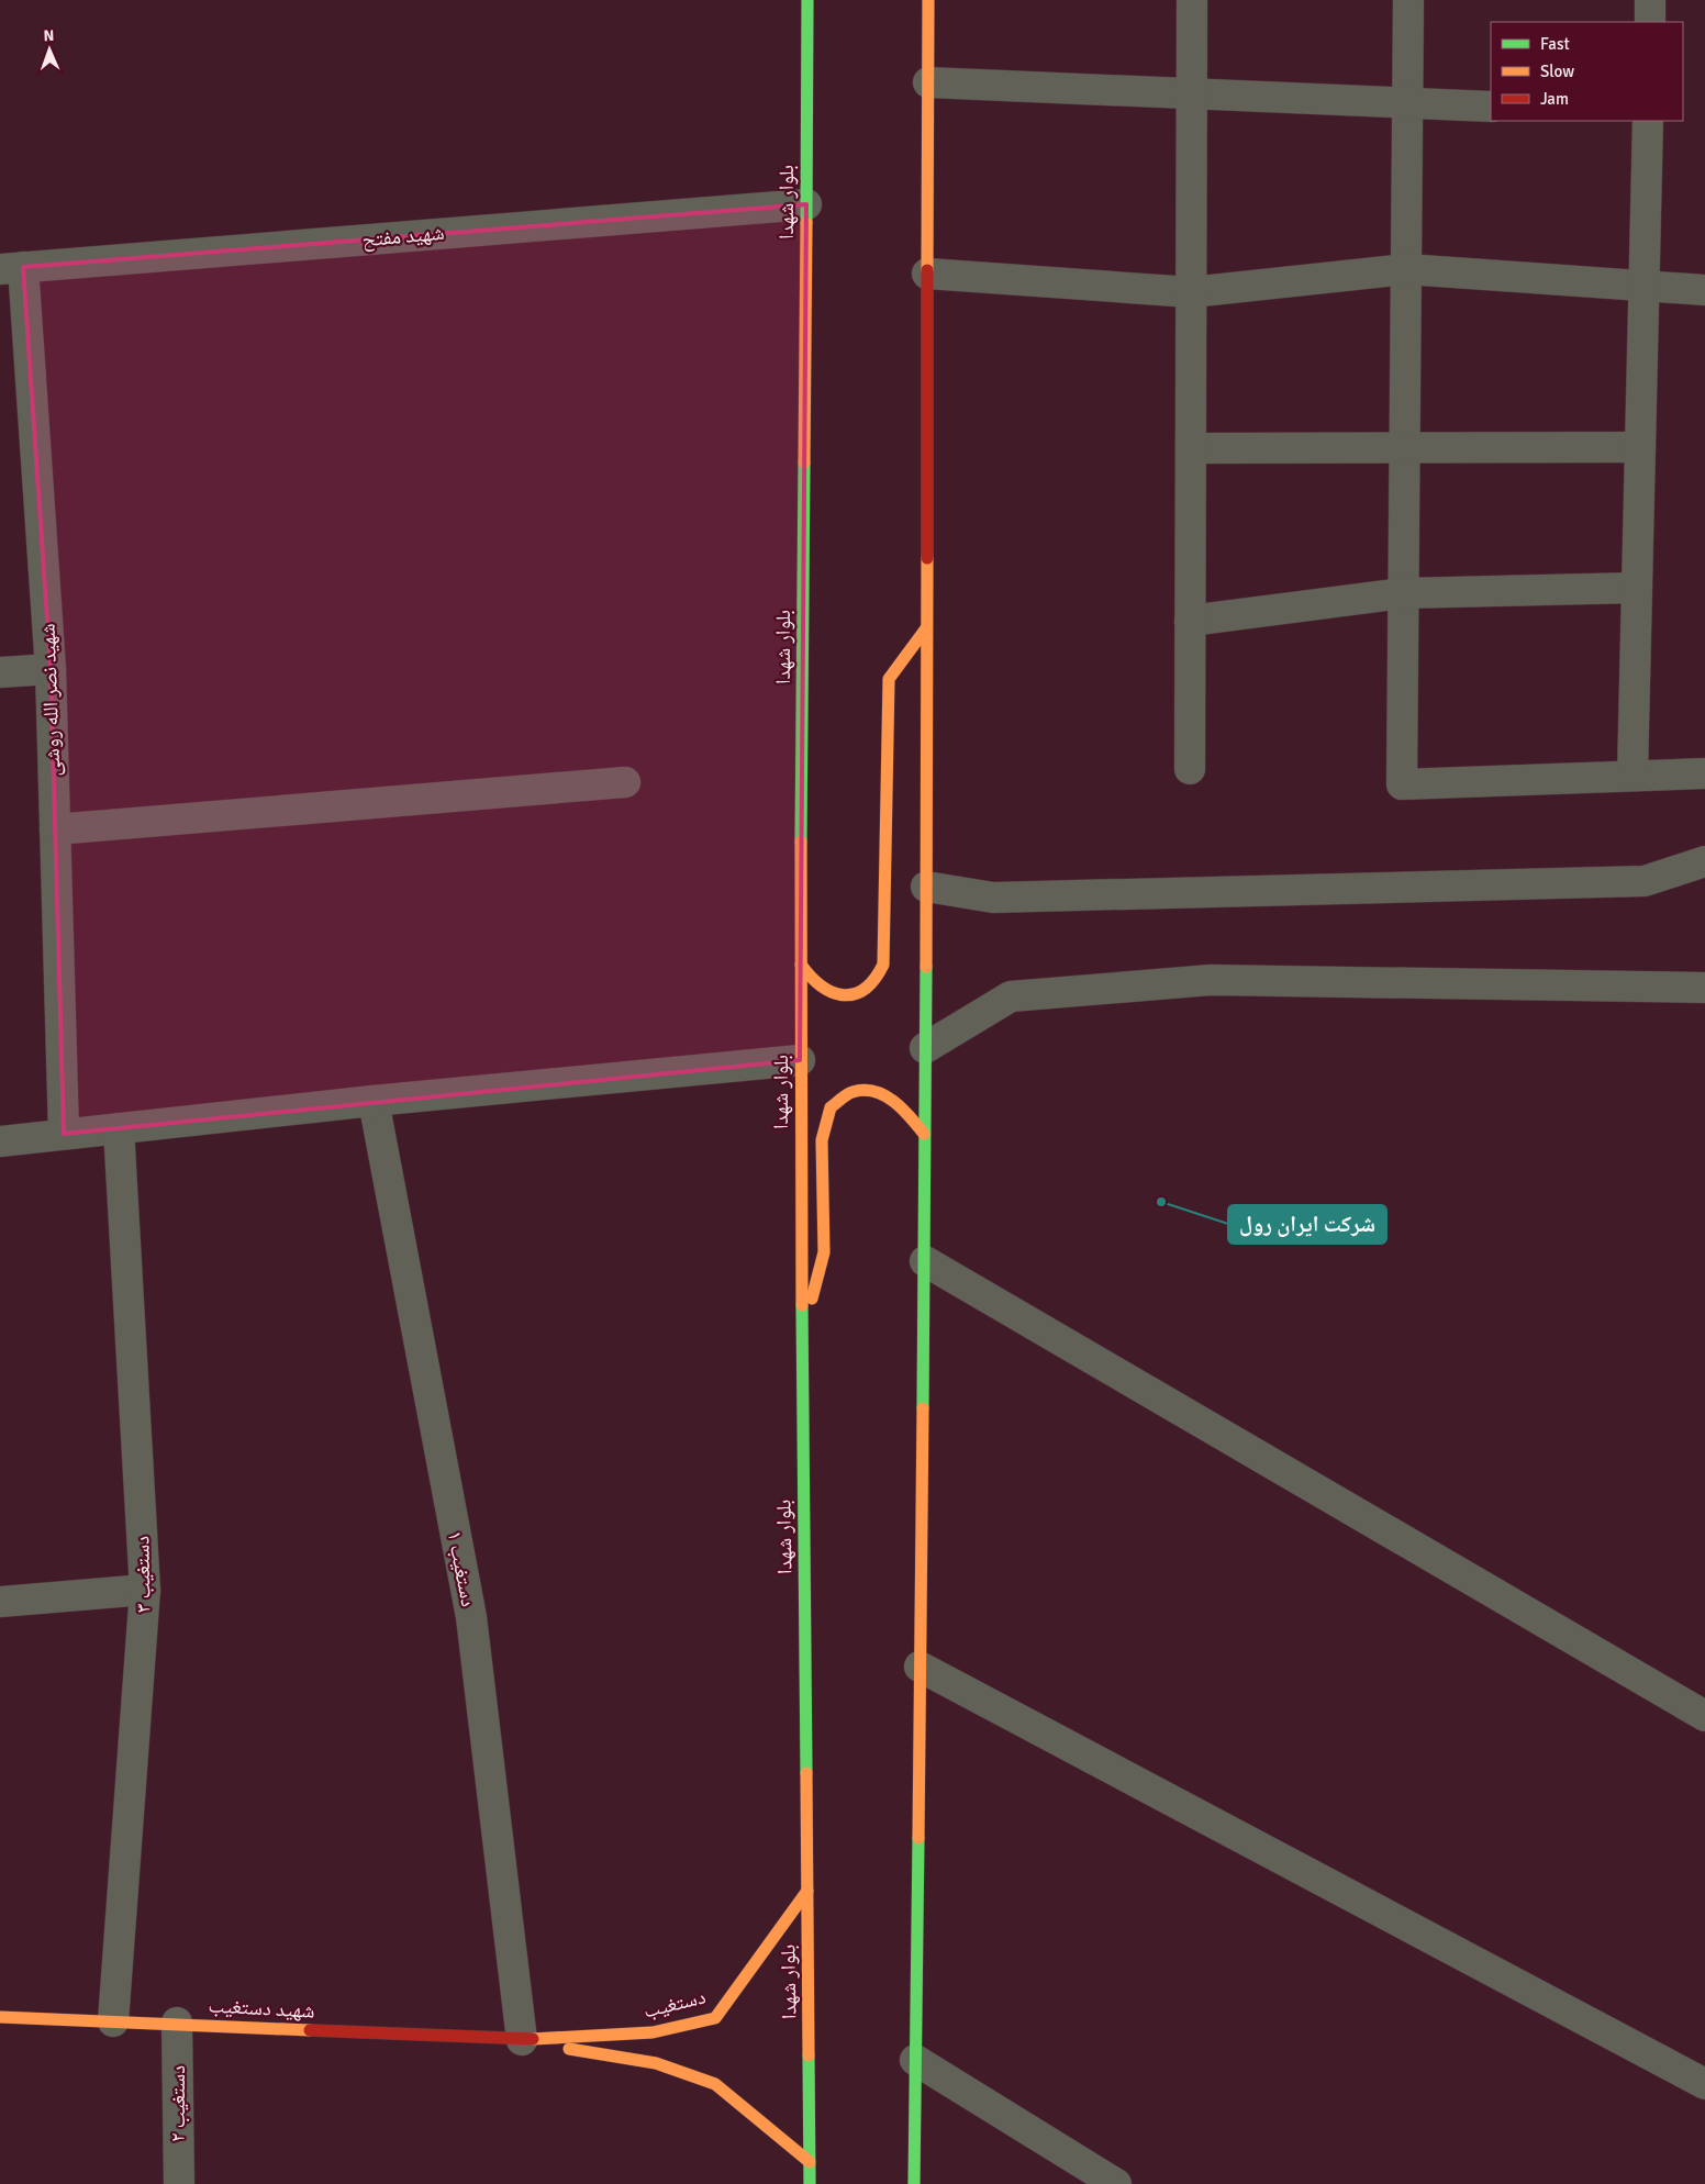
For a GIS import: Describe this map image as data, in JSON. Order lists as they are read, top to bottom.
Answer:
{
  "streets": {
    "main road": ["بلوار شهدا", "دستغیب", "شهید دستغیب"],
    "street": [
      "شهید مفتح",
      "شهید نصر الله روشی",
      "دستغیب ۱",
      "دستغیب ۳",
      "دستغیب ۲"
    ]
  },
  "crossings": [
    ["بلوار شهدا", "شهید مفتح"],
    ["بلوار شهدا", "دستغیب"],
    ["شهید مفتح", "شهید نصر الله روشی"],
    ["دستغیب ۱", "دستغیب"],
    ["دستغیب ۱", "شهید دستغیب"],
    ["دستغیب ۳", "شهید دستغیب"],
    ["دستغیب", "شهید دستغیب"],
    ["شهید دستغیب", "دستغیب ۲"]
  ],
  "places": ["شرکت ایران رول"],
  "legend": ["Fast", "Slow", "Jam"],
  "north": "top"
}
